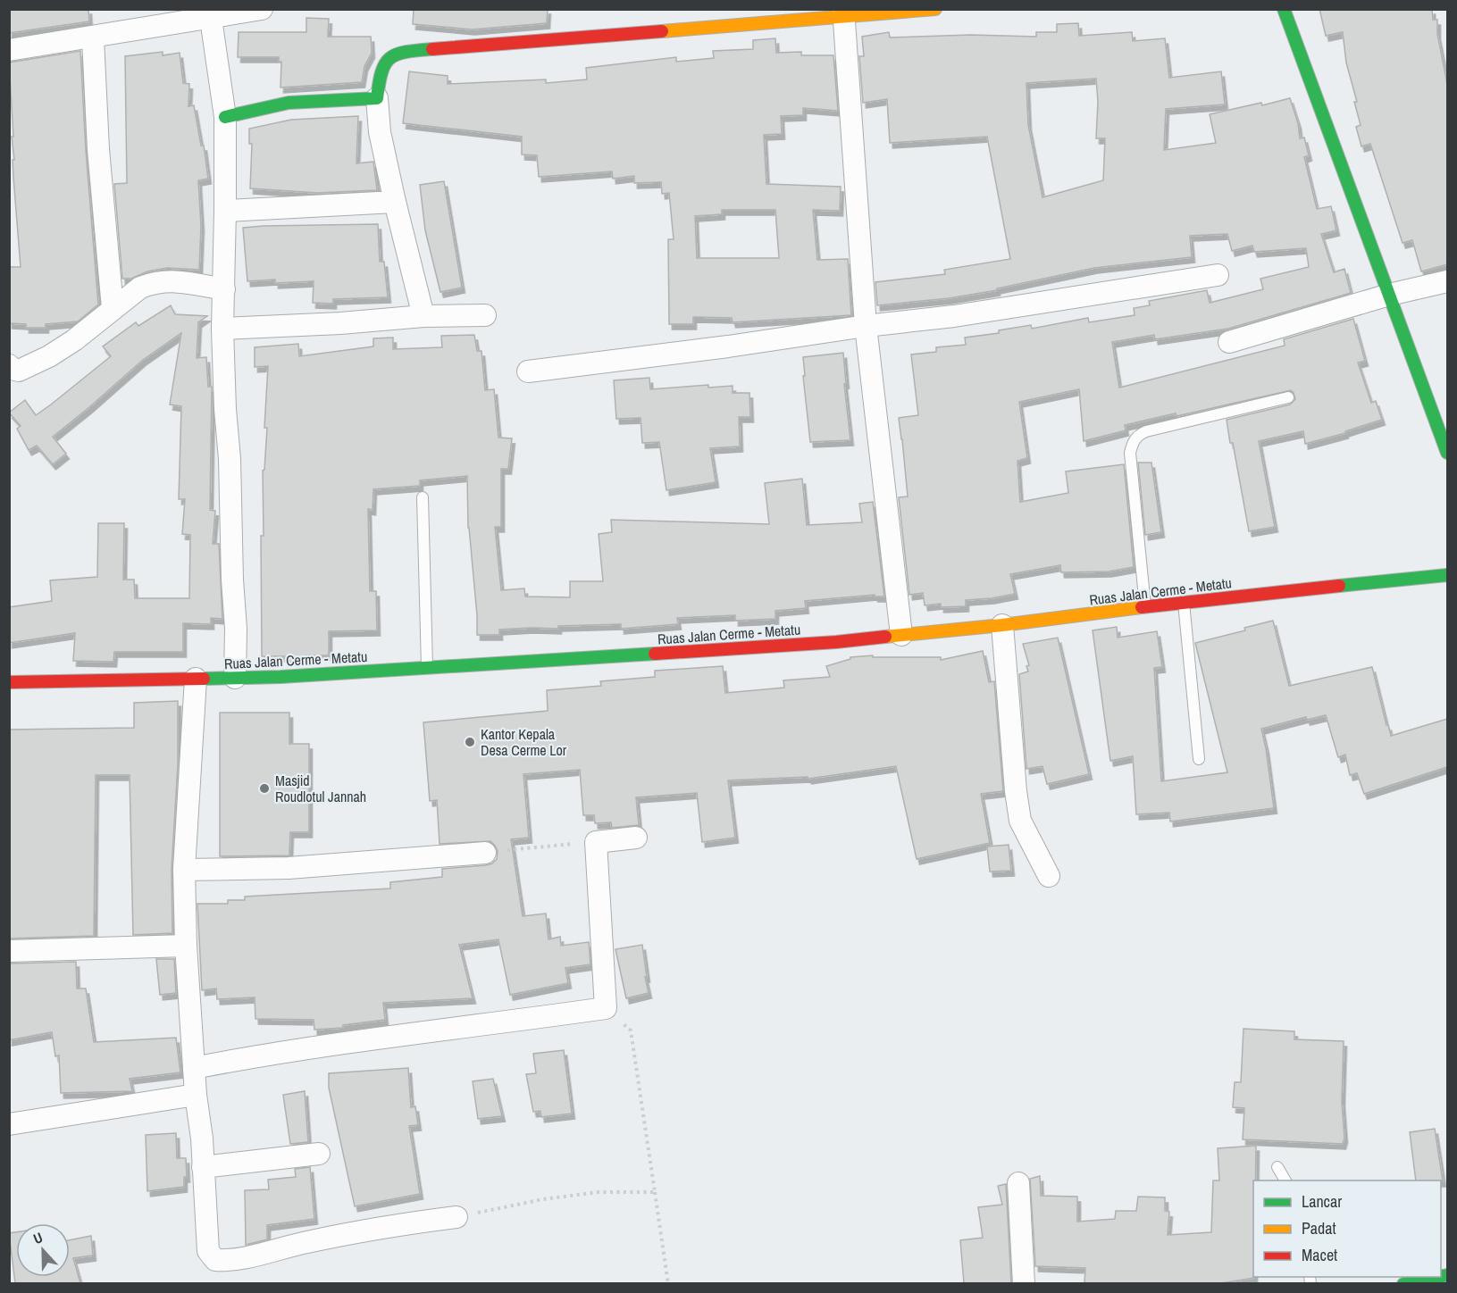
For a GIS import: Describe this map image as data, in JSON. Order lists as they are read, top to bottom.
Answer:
{
  "streets": {
    "main road": ["Ruas Jalan Cerme - Metatu"]
  },
  "places": ["Kantor Kepala Desa Cerme Lor", "Masjid Roudlotul Jannah"],
  "legend": ["Lancar", "Padat", "Macet"],
  "north": "top"
}
